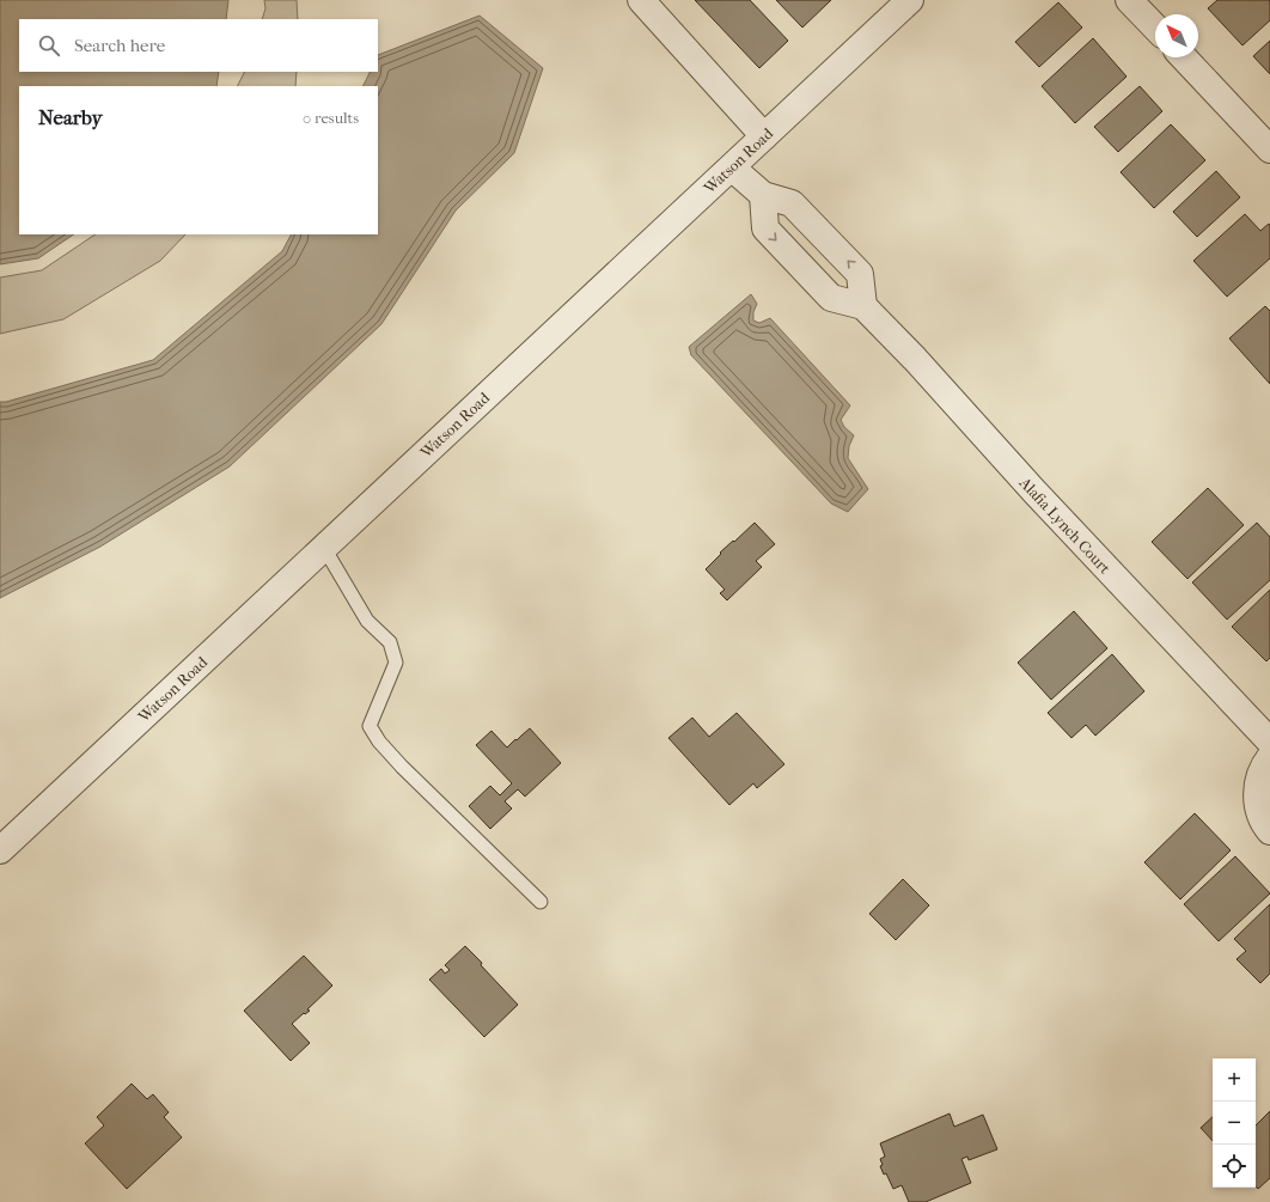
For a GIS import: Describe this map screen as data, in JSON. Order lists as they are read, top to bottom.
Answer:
{
  "streets": {
    "street": ["Watson Road", "Alafia Lynch Court"]
  },
  "north": "top left",
  "page": {
    "search": "Search here",
    "heading": ["Nearby", "0 results"],
    "map_buttons": ["+", "−"]
  }
}
